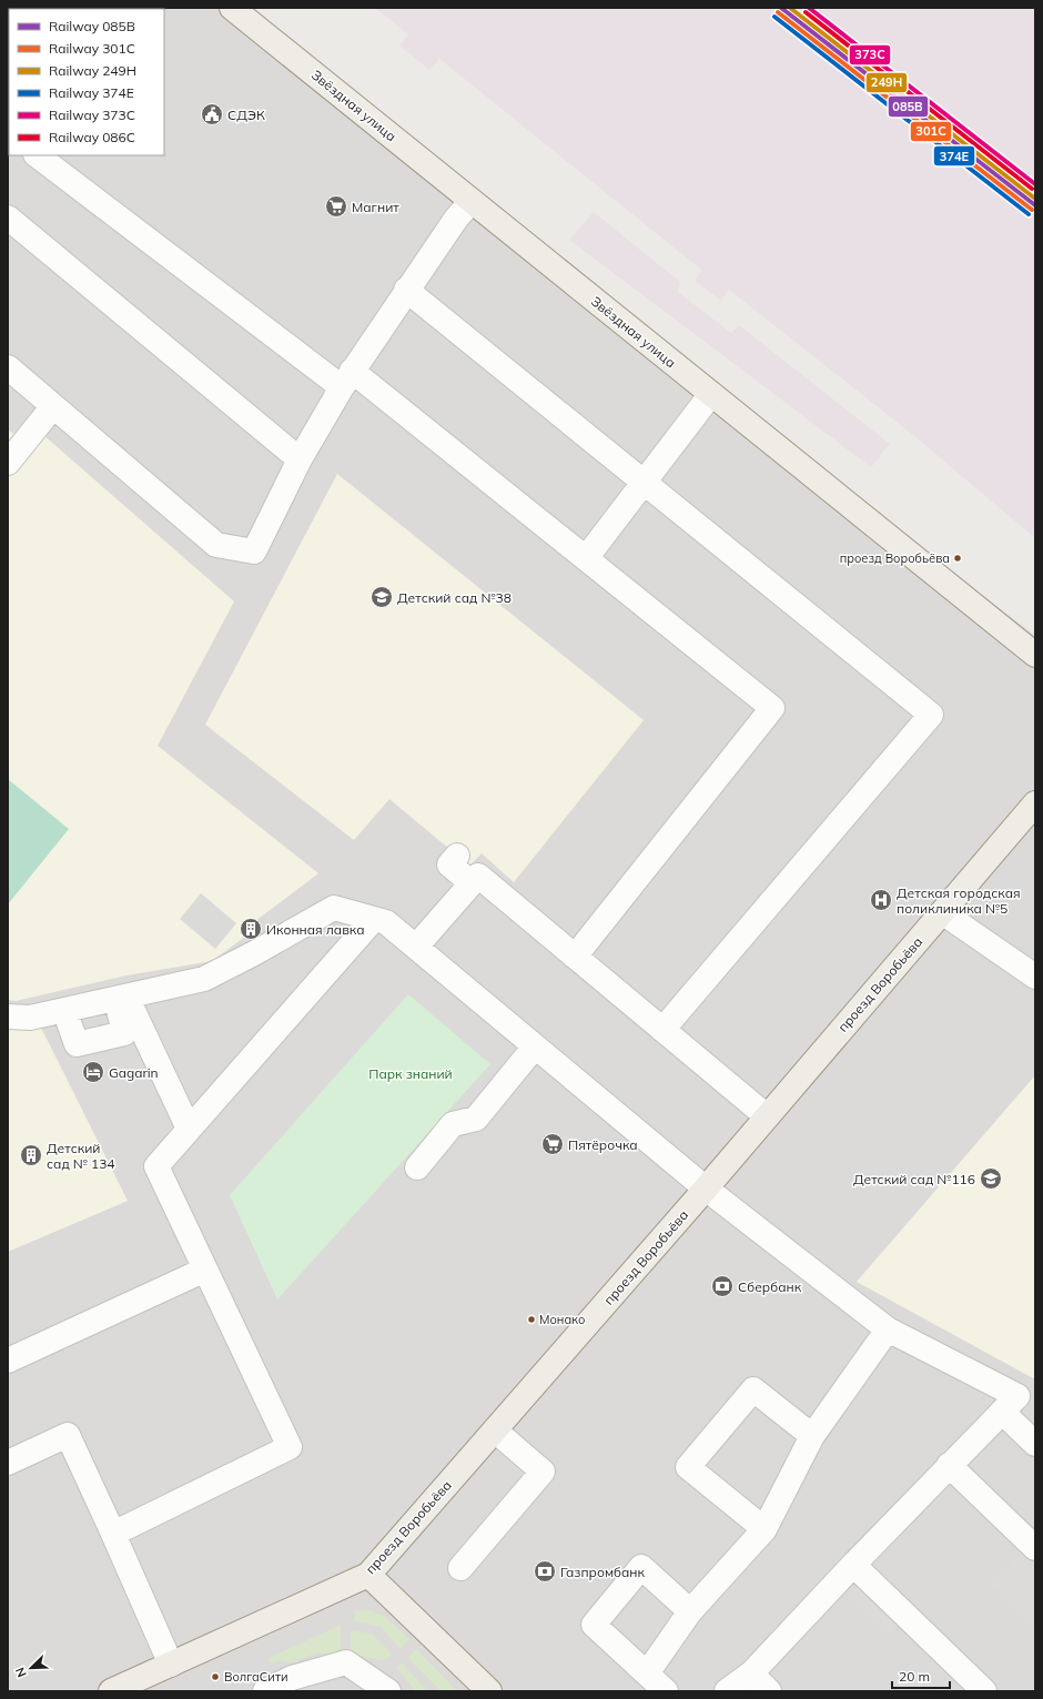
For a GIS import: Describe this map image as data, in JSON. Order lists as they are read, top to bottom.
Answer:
{
  "streets": {
    "main road": ["Звёздная улица", "проезд Воробьёва"]
  },
  "parks": ["Парк знаний"],
  "places": {
    "public building": ["СДЭК"],
    "supermarket": ["Магнит", "Пятёрочка"],
    "other": ["проезд Воробьёва", "Монако", "ВолгаСити"],
    "school or university": ["Детский сад №38", "Детский сад №116"],
    "hospital": ["Детская городская поликлиника №5"],
    "building": ["Иконная лавка", "Детский сад № 134"],
    "hotel": ["Gagarin"],
    "bank": ["Сбербанк", "Газпромбанк"]
  },
  "lines": [
    "rail line 085В",
    "rail line 249Н",
    "rail line 373C",
    "rail line 301С",
    "rail line 086С",
    "rail line 374Е"
  ],
  "legend": [
    "Railway 085В",
    "Railway 301С",
    "Railway 249Н",
    "Railway 374Е",
    "Railway 373C",
    "Railway 086С"
  ],
  "scale_bar": "20 m",
  "north": "bottom left"
}
